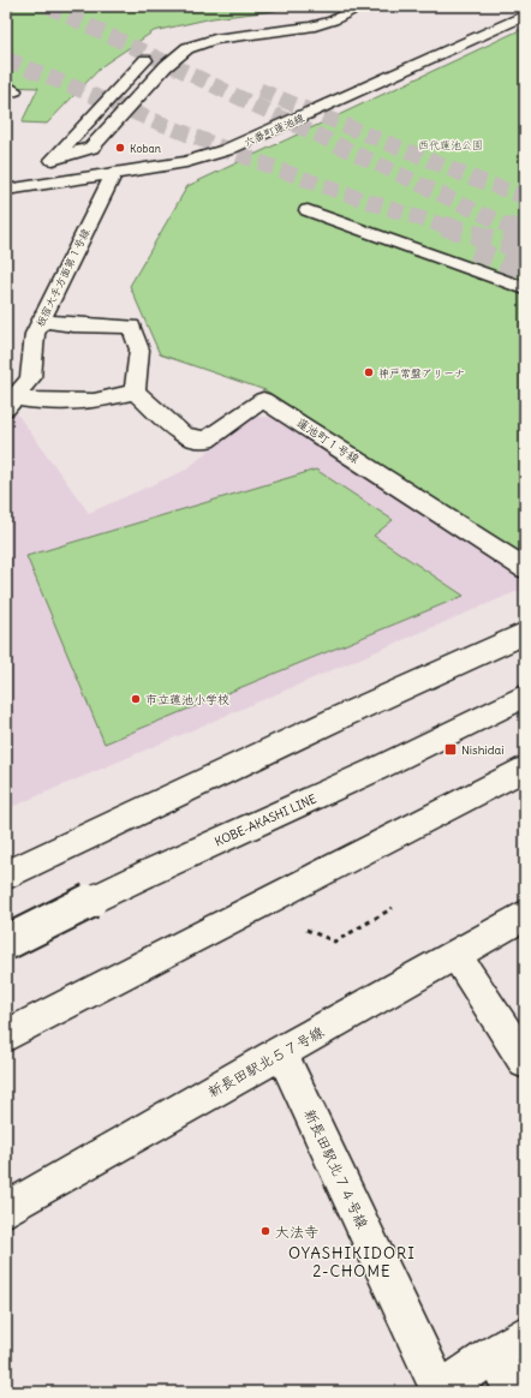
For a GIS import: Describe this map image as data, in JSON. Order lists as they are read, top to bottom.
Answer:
{
  "streets": {
    "street": [
      "六番町蓮池線",
      "板宿大手方面第１号線",
      "蓮池町１号線",
      "KOBE-AKASHI LINE",
      "新長田駅北５７号線",
      "新長田駅北７４号線"
    ]
  },
  "crossings": [
    ["六番町蓮池線", "板宿大手方面第１号線"],
    ["新長田駅北５７号線", "新長田駅北７４号線"]
  ],
  "districts": ["OYASHIKIDORI 2-CHOME"],
  "parks": ["西代蓮池公園"],
  "places": {
    "other": [
      "Koban",
      "神戸常盤アリーナ",
      "市立蓮池小学校",
      "大法寺"
    ],
    "transit": ["Nishidai"]
  }
}
